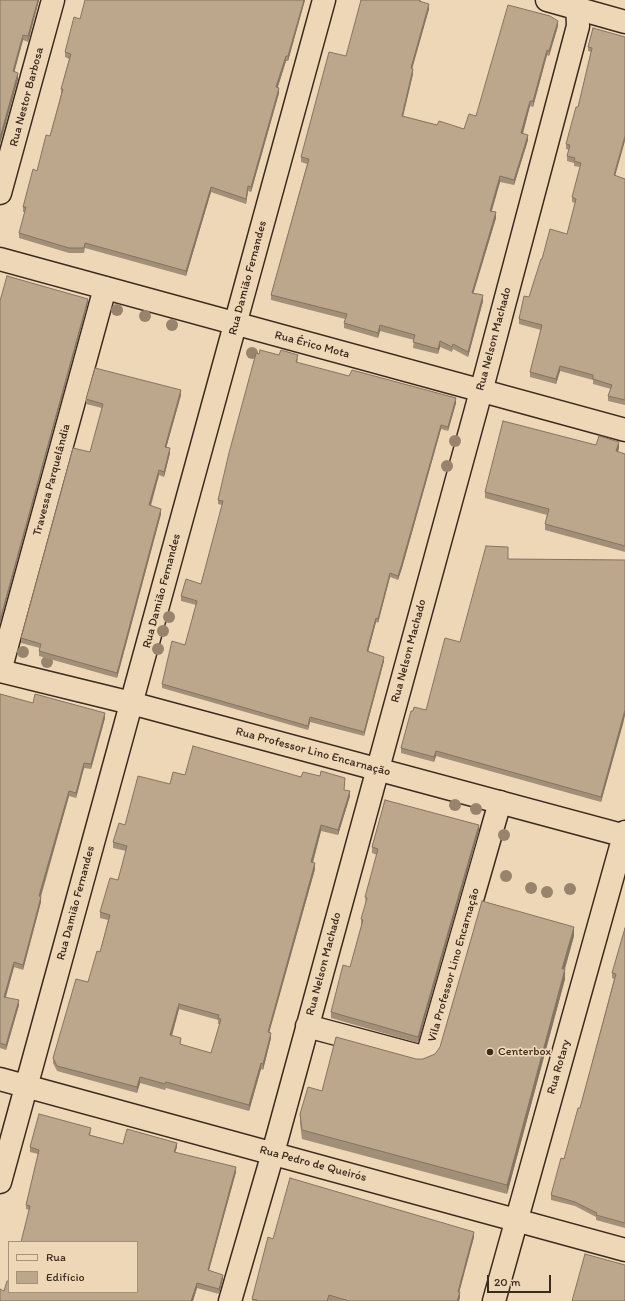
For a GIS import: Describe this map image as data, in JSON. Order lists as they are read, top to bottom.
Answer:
{
  "streets": {
    "street": [
      "Rua Nestor Barbosa",
      "Rua Damião Fernandes",
      "Rua Nelson Machado",
      "Rua Érico Mota",
      "Travessa Parquelândia",
      "Rua Professor Lino Encarnação",
      "Vila Professor Lino Encarnação",
      "Rua Rotary",
      "Rua Pedro de Queirós"
    ]
  },
  "crossings": [
    ["Rua Damião Fernandes", "Rua Érico Mota"],
    ["Rua Damião Fernandes", "Rua Professor Lino Encarnação"],
    ["Rua Damião Fernandes", "Rua Pedro de Queirós"],
    ["Rua Nelson Machado", "Rua Érico Mota"],
    ["Rua Nelson Machado", "Rua Professor Lino Encarnação"],
    ["Rua Nelson Machado", "Vila Professor Lino Encarnação"],
    ["Rua Nelson Machado", "Rua Pedro de Queirós"],
    ["Rua Érico Mota", "Travessa Parquelândia"],
    ["Travessa Parquelândia", "Rua Professor Lino Encarnação"],
    ["Rua Professor Lino Encarnação", "Vila Professor Lino Encarnação"],
    ["Rua Professor Lino Encarnação", "Rua Rotary"],
    ["Rua Rotary", "Rua Pedro de Queirós"]
  ],
  "places": ["Centerbox"],
  "legend": ["Rua", "Edifício"],
  "scale_bar": "20 m"
}
